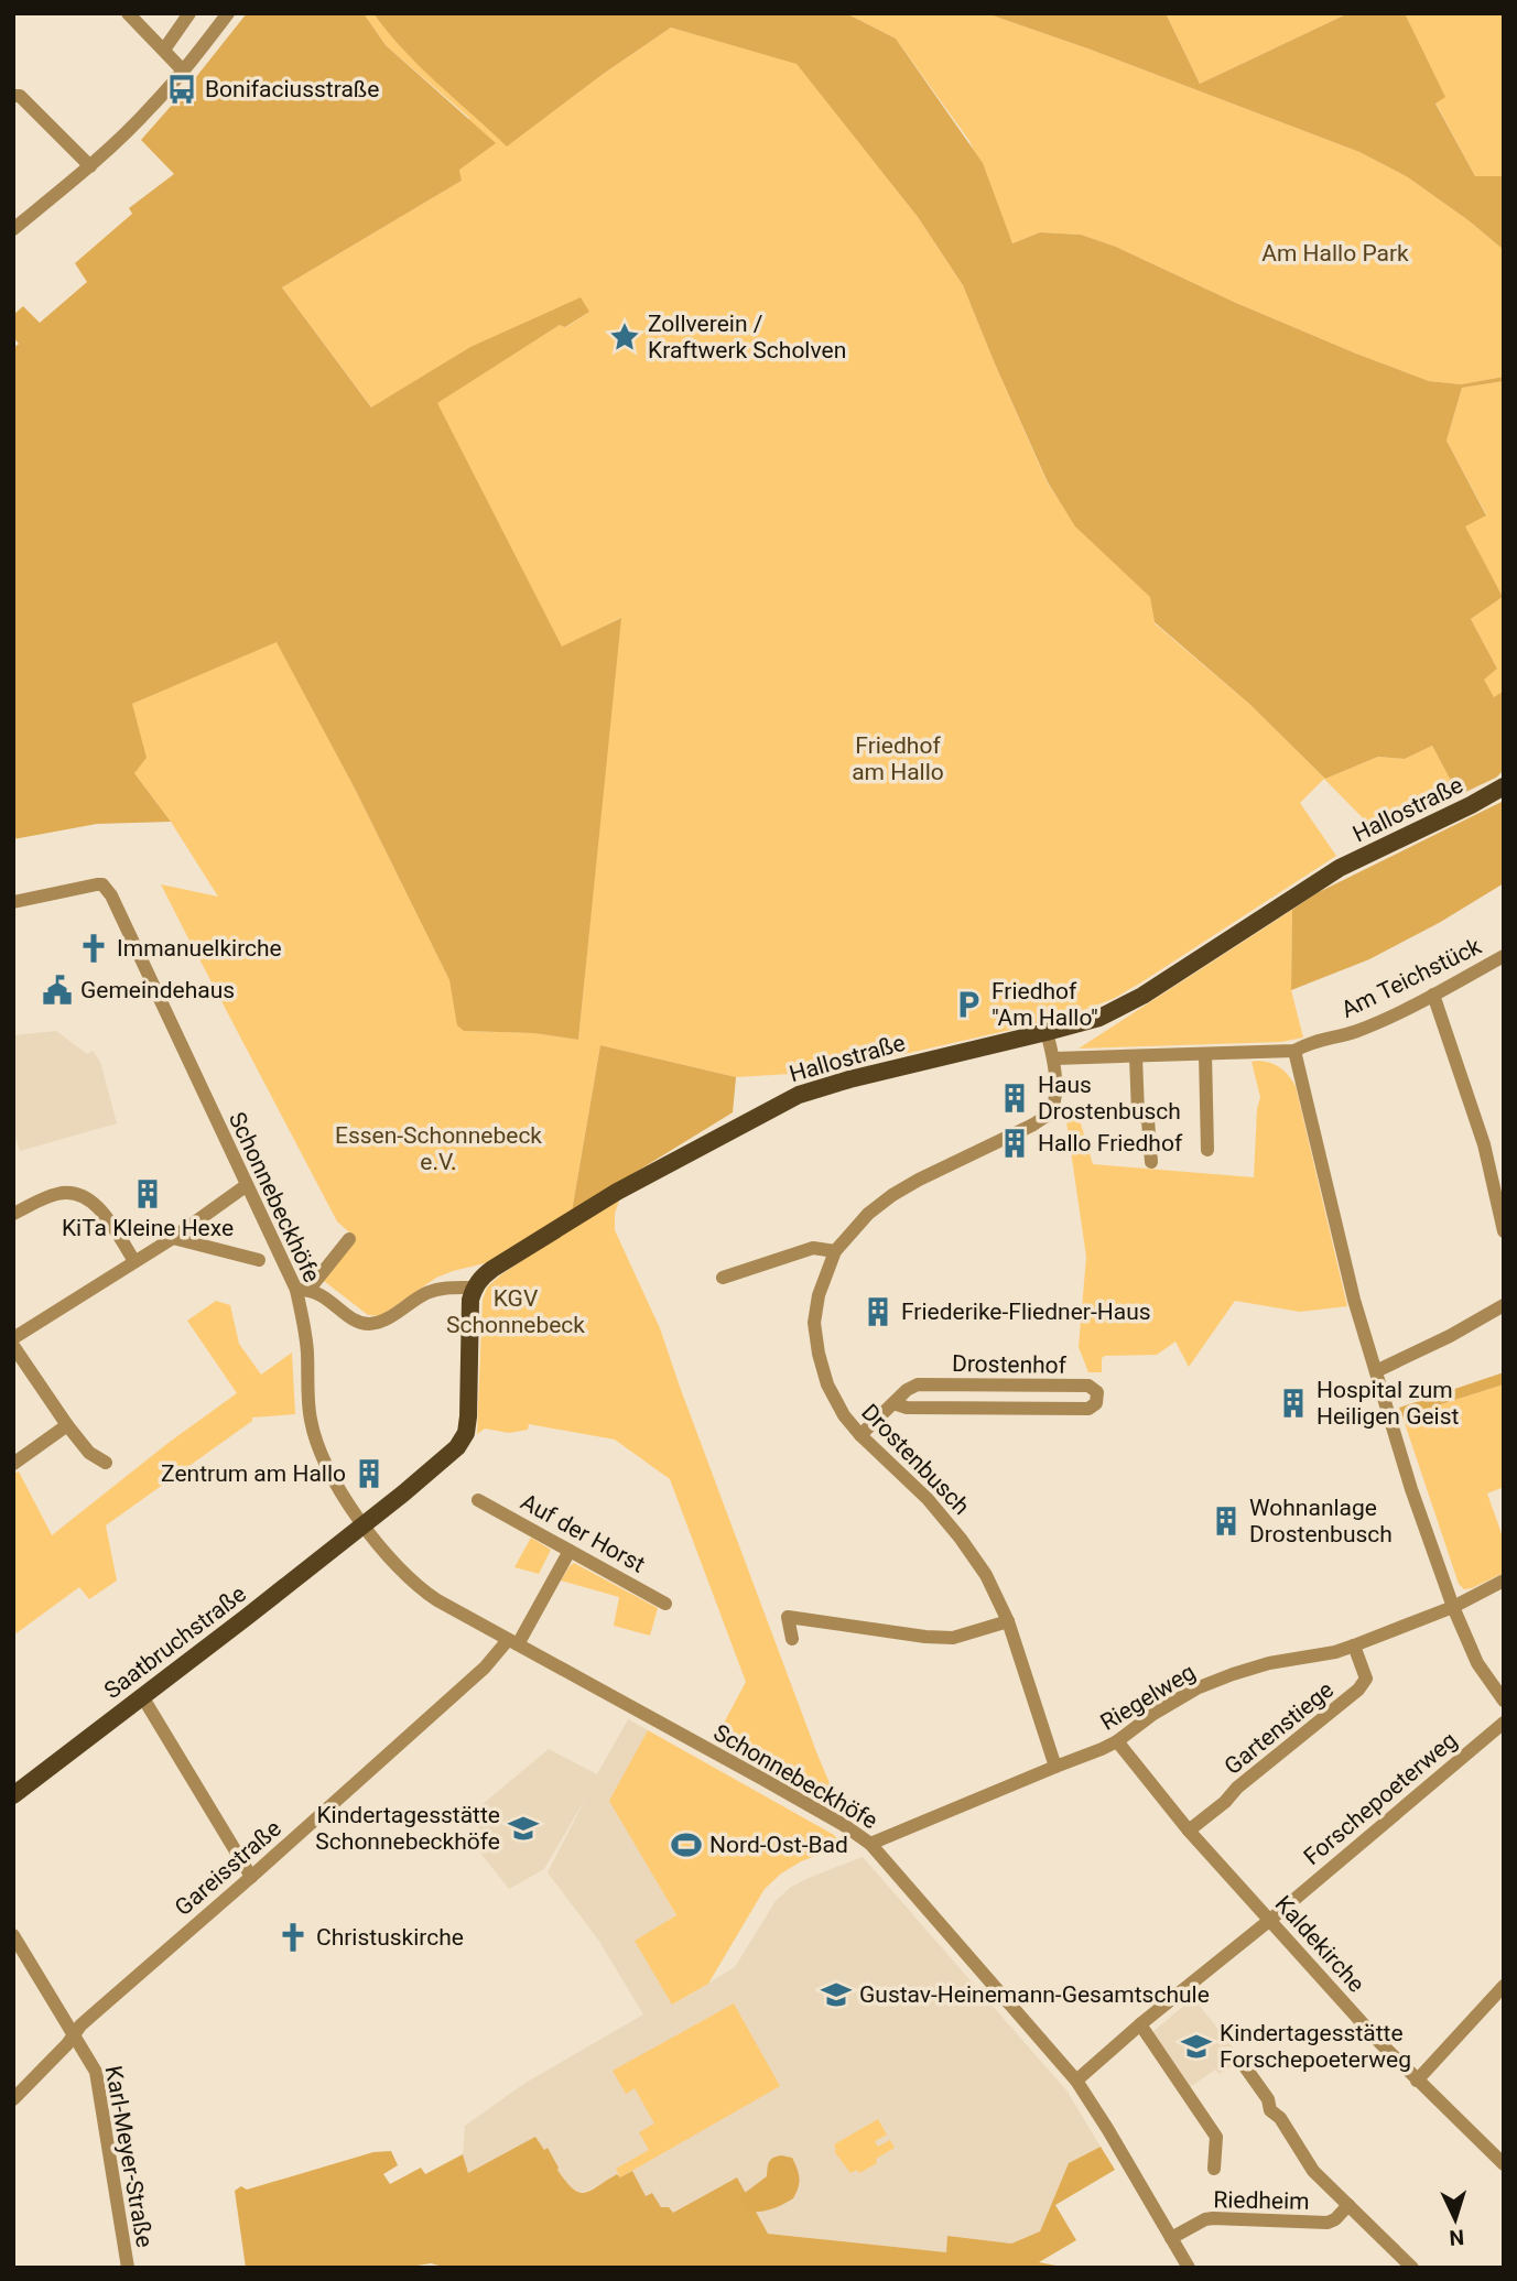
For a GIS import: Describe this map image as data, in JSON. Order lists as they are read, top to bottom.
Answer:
{
  "streets": {
    "main road": ["Hallostraße", "Saatbruchstraße"],
    "street": [
      "Am Teichstück",
      "Schonnebeckhöfe",
      "Drostenhof",
      "Drostenbusch",
      "Auf der Horst",
      "Riegelweg",
      "Gartenstiege",
      "Forschepoeterweg",
      "Gareisstraße",
      "Kaldekirche",
      "Karl-Meyer-Straße",
      "Riedheim"
    ]
  },
  "crossings": [
    ["Hallostraße", "Drostenbusch"],
    ["Schonnebeckhöfe", "Saatbruchstraße"],
    ["Schonnebeckhöfe", "Riegelweg"],
    ["Schonnebeckhöfe", "Forschepoeterweg"],
    ["Schonnebeckhöfe", "Gareisstraße"],
    ["Schonnebeckhöfe", "Riedheim"],
    ["Drostenhof", "Drostenbusch"],
    ["Drostenbusch", "Riegelweg"],
    ["Riegelweg", "Gartenstiege"],
    ["Riegelweg", "Kaldekirche"],
    ["Gartenstiege", "Kaldekirche"],
    ["Forschepoeterweg", "Kaldekirche"],
    ["Gareisstraße", "Karl-Meyer-Straße"]
  ],
  "parks": [
    "Am Hallo Park",
    "Friedhof am Hallo",
    "Essen-Schonnebeck e.V.",
    "KGV Schonnebeck"
  ],
  "places": {
    "bus stop": ["Bonifaciusstraße"],
    "place": ["Zollverein / Kraftwerk Scholven"],
    "church": ["Immanuelkirche", "Christuskirche"],
    "public building": ["Gemeindehaus"],
    "parking": ["Friedhof \"Am Hallo\""],
    "building": [
      "Haus Drostenbusch",
      "Hallo Friedhof",
      "KiTa Kleine Hexe",
      "Friederike-Fliedner-Haus",
      "Hospital zum Heiligen Geist",
      "Zentrum am Hallo",
      "Wohnanlage Drostenbusch"
    ],
    "school or university": ["Kindertagesstätte Schonnebeckhöfe", "Gustav-Heinemann-Gesamtschule", "Kindertagesstätte Forschepoeterweg"],
    "sports": ["Nord-Ost-Bad"]
  },
  "north": "bottom"
}
